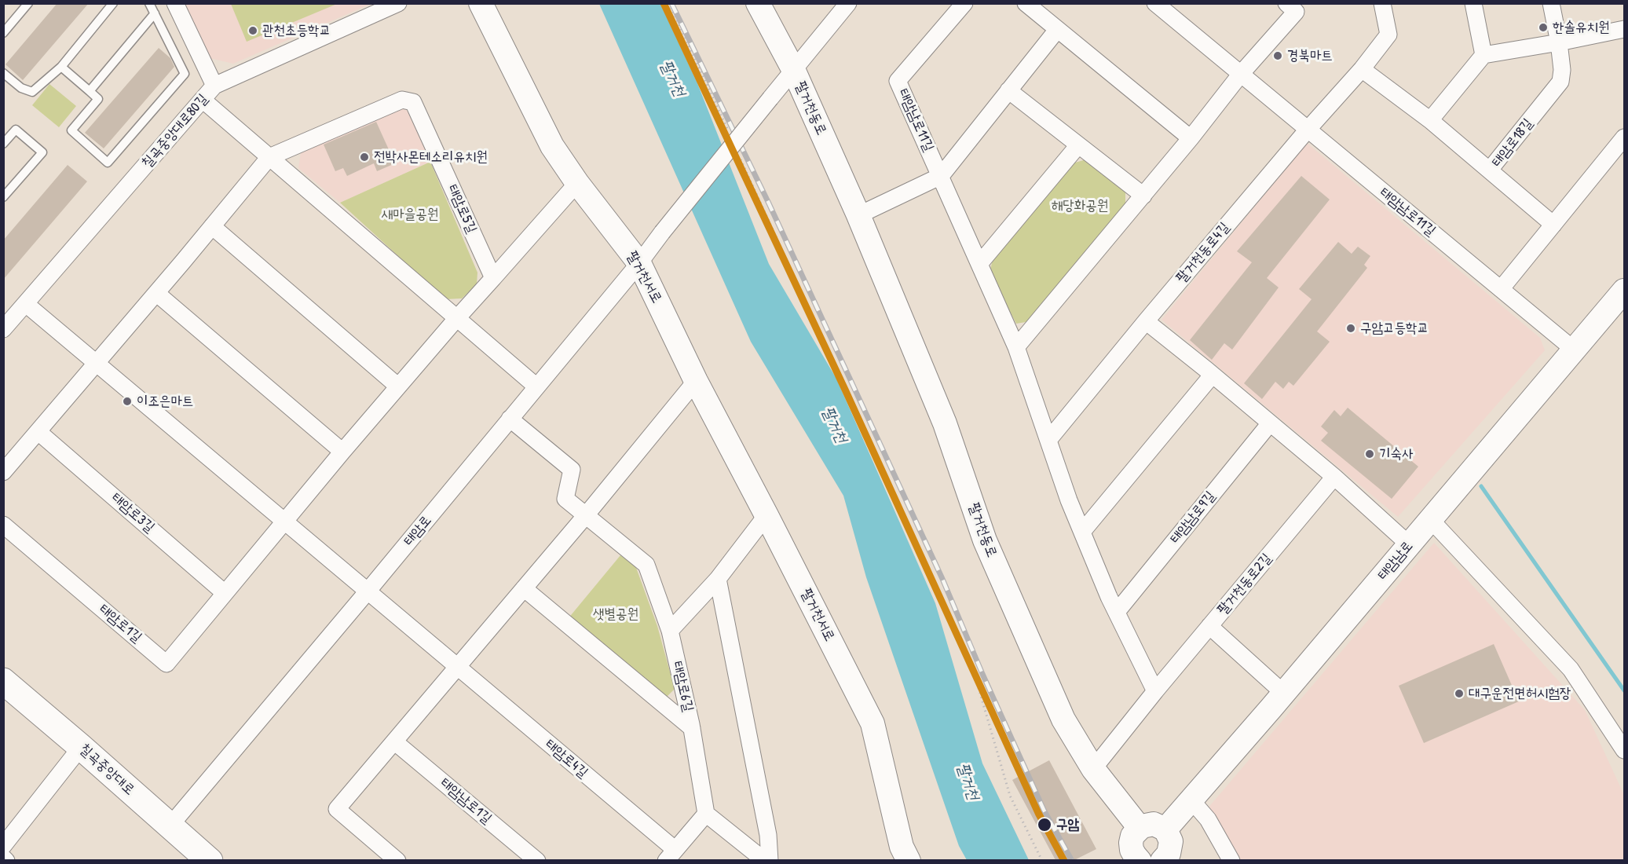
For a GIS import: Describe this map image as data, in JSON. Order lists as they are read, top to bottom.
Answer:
{
  "streets": {
    "main road": [
      "팔거천동로",
      "팔거천서로",
      "태암남로",
      "칠곡중앙대로"
    ],
    "street": [
      "태암남로11길",
      "칠곡중앙대로80길",
      "태암로18길",
      "태암로5길",
      "팔거천동로4길",
      "태암로3길",
      "태암남로9길",
      "태암로",
      "팔거천동로2길",
      "태암로1길",
      "태암로6길",
      "태암로4길",
      "태암남로1길"
    ]
  },
  "crossings": [
    ["팔거천동로", "태암로"],
    ["팔거천동로", "팔거천동로2길"],
    ["태암남로11길", "팔거천동로4길"],
    ["태암남로11길", "태암남로"],
    ["팔거천서로", "태암로"],
    ["태암로3길", "태암로1길"],
    ["태암로", "태암로6길"],
    ["태암로", "태암로4길"],
    ["태암로", "칠곡중앙대로"]
  ],
  "water": ["팔거천"],
  "parks": ["해당화공원", "새마을공원", "샛별공원"],
  "places": [
    "한솔유치원",
    "관천초등학교",
    "경북마트",
    "전박사몬테소리유치원",
    "구암고등학교",
    "이조은마트",
    "기숙사",
    "대구운전면허시험장",
    "구암"
  ]
}
